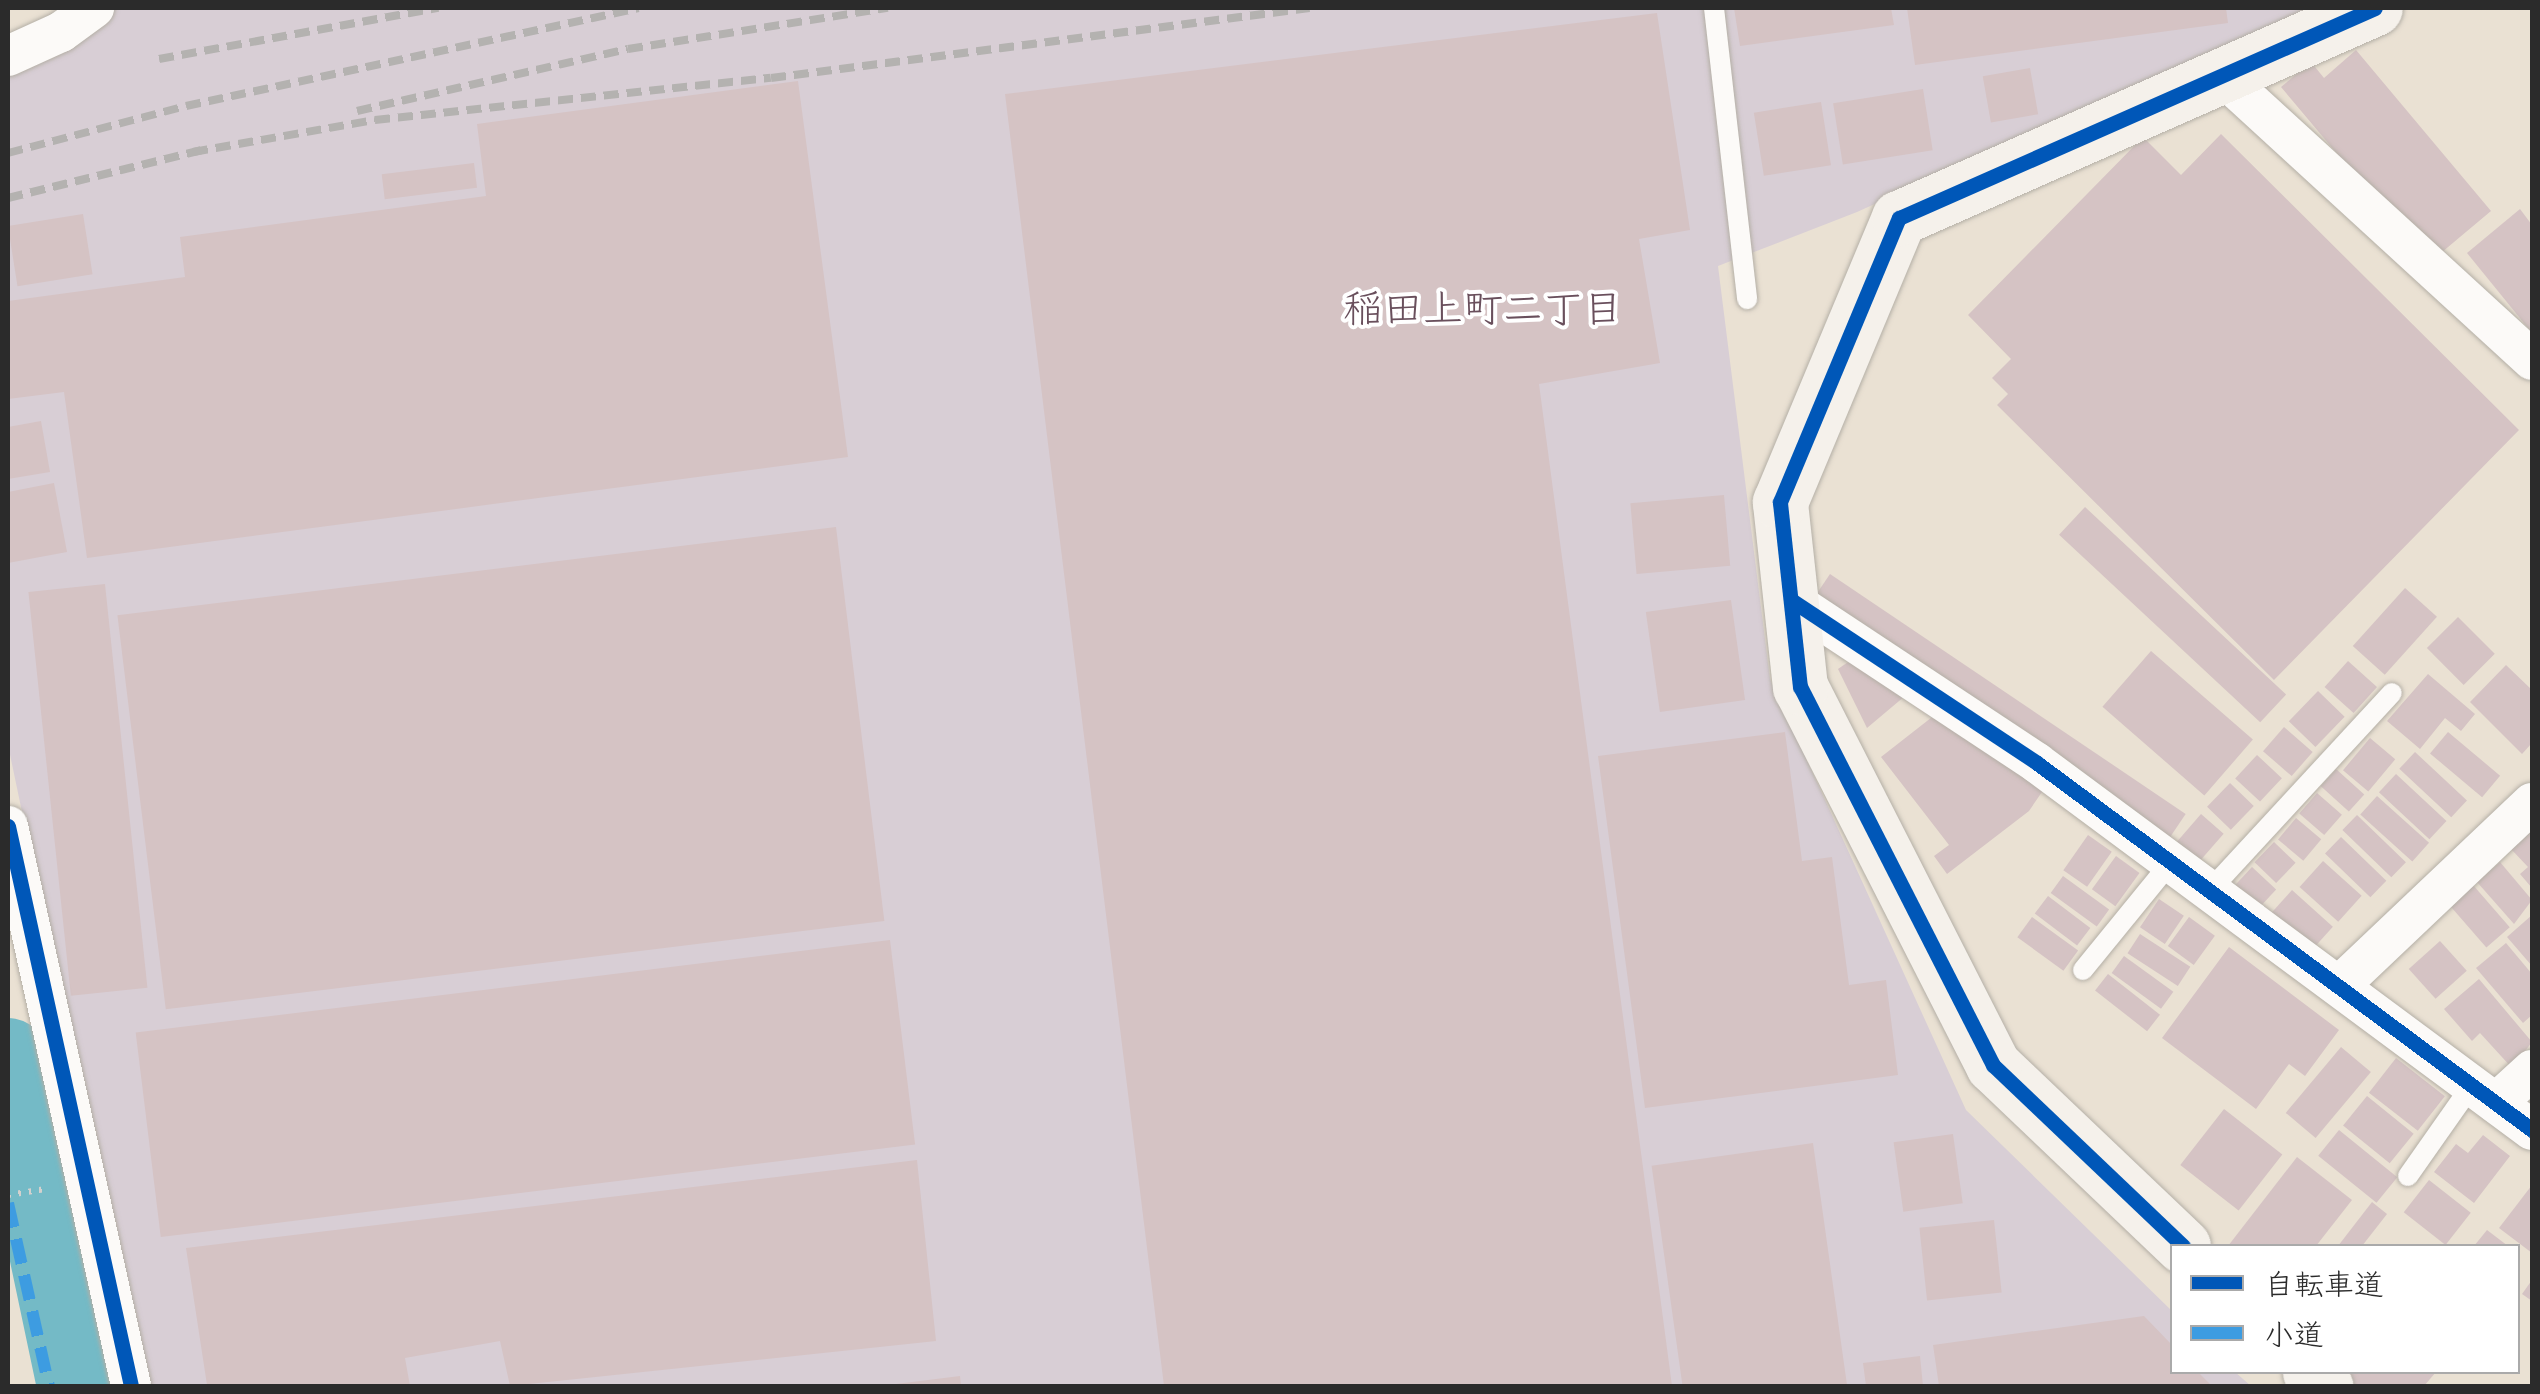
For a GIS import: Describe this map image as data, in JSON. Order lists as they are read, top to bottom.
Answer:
{
  "districts": ["稲田上町二丁目"],
  "legend": ["自転車道", "小道"]
}
